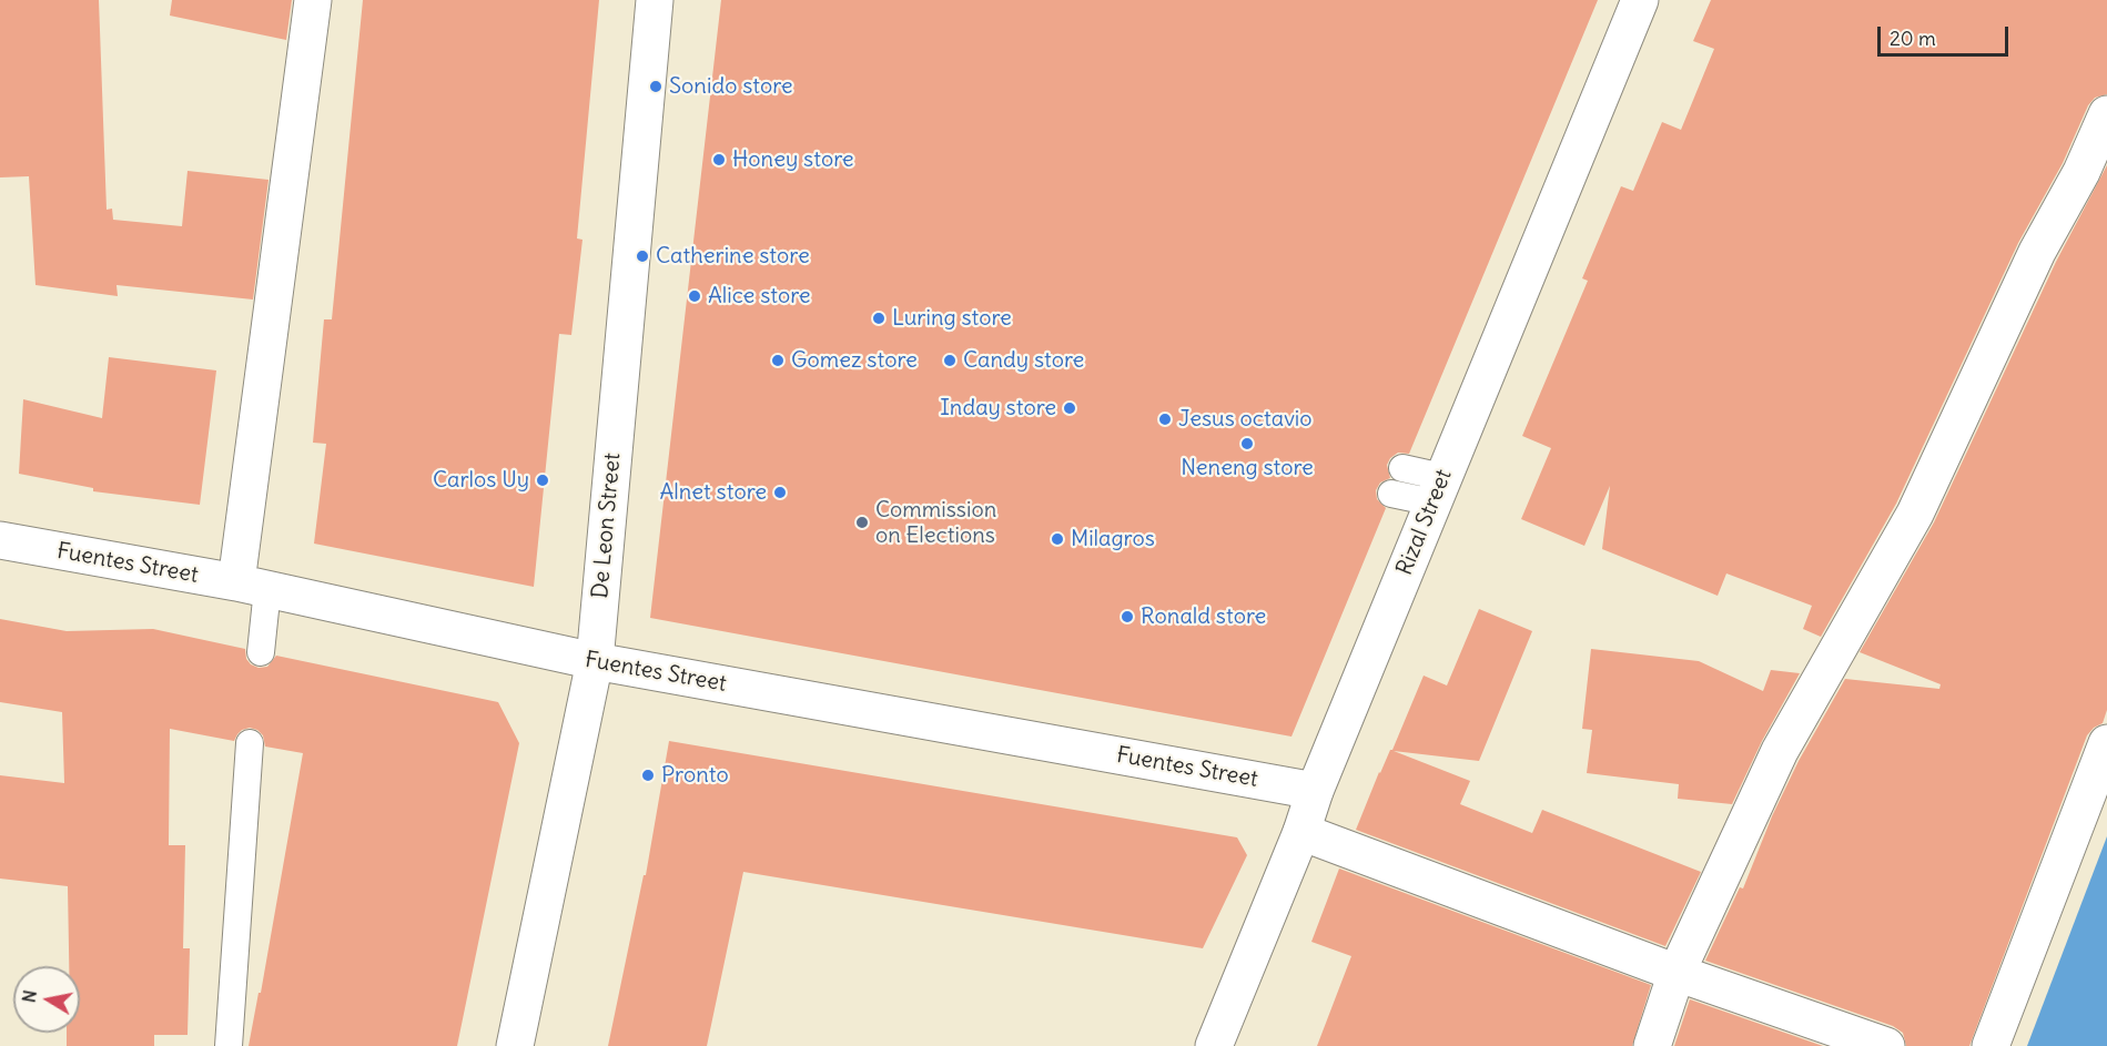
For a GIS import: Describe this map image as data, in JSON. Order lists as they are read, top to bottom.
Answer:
{
  "streets": {
    "street": ["Rizal Street", "De Leon Street", "Fuentes Street"]
  },
  "crossings": [
    ["Rizal Street", "Fuentes Street"],
    ["De Leon Street", "Fuentes Street"]
  ],
  "places": [
    "Sonido store",
    "Honey store",
    "Catherine store",
    "Alice store",
    "Luring store",
    "Gomez store",
    "Candy store",
    "Inday store",
    "Jesus octavio",
    "Neneng store",
    "Carlos Uy",
    "Alnet store",
    "Commission on Elections",
    "Milagros",
    "Ronald store",
    "Pronto"
  ],
  "scale_bar": "20 m",
  "north": "left"
}
